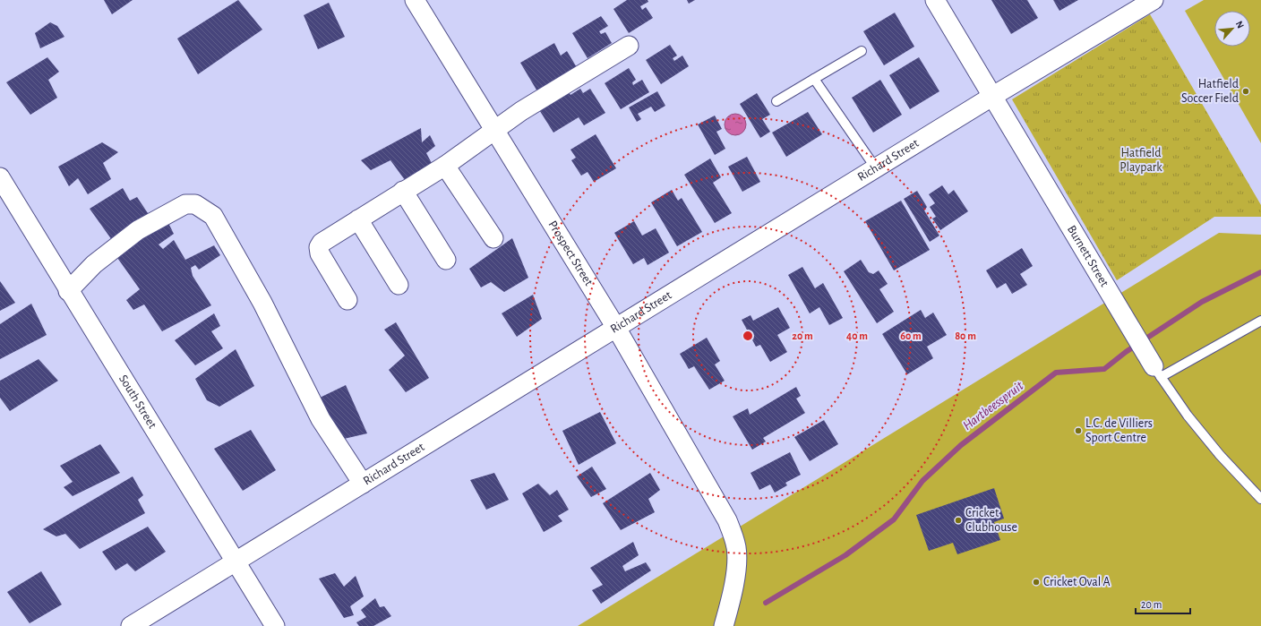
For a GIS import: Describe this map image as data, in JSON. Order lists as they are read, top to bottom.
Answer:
{
  "streets": {
    "street": [
      "Richard Street",
      "Prospect Street",
      "Burnett Street",
      "South Street"
    ]
  },
  "crossings": [
    ["Richard Street", "Prospect Street"],
    ["Richard Street", "Burnett Street"],
    ["Richard Street", "South Street"]
  ],
  "water": ["Hartbeesspruit"],
  "parks": ["Hatfield Playpark"],
  "places": [
    "Hatfield Soccer Field",
    "L.C. de Villiers Sport Centre",
    "Cricket Clubhouse",
    "Cricket Oval A"
  ],
  "scale_bar": "20 m",
  "north": "top right",
  "rings": [
    "20 m",
    "40 m",
    "60 m",
    "80 m"
  ]
}
